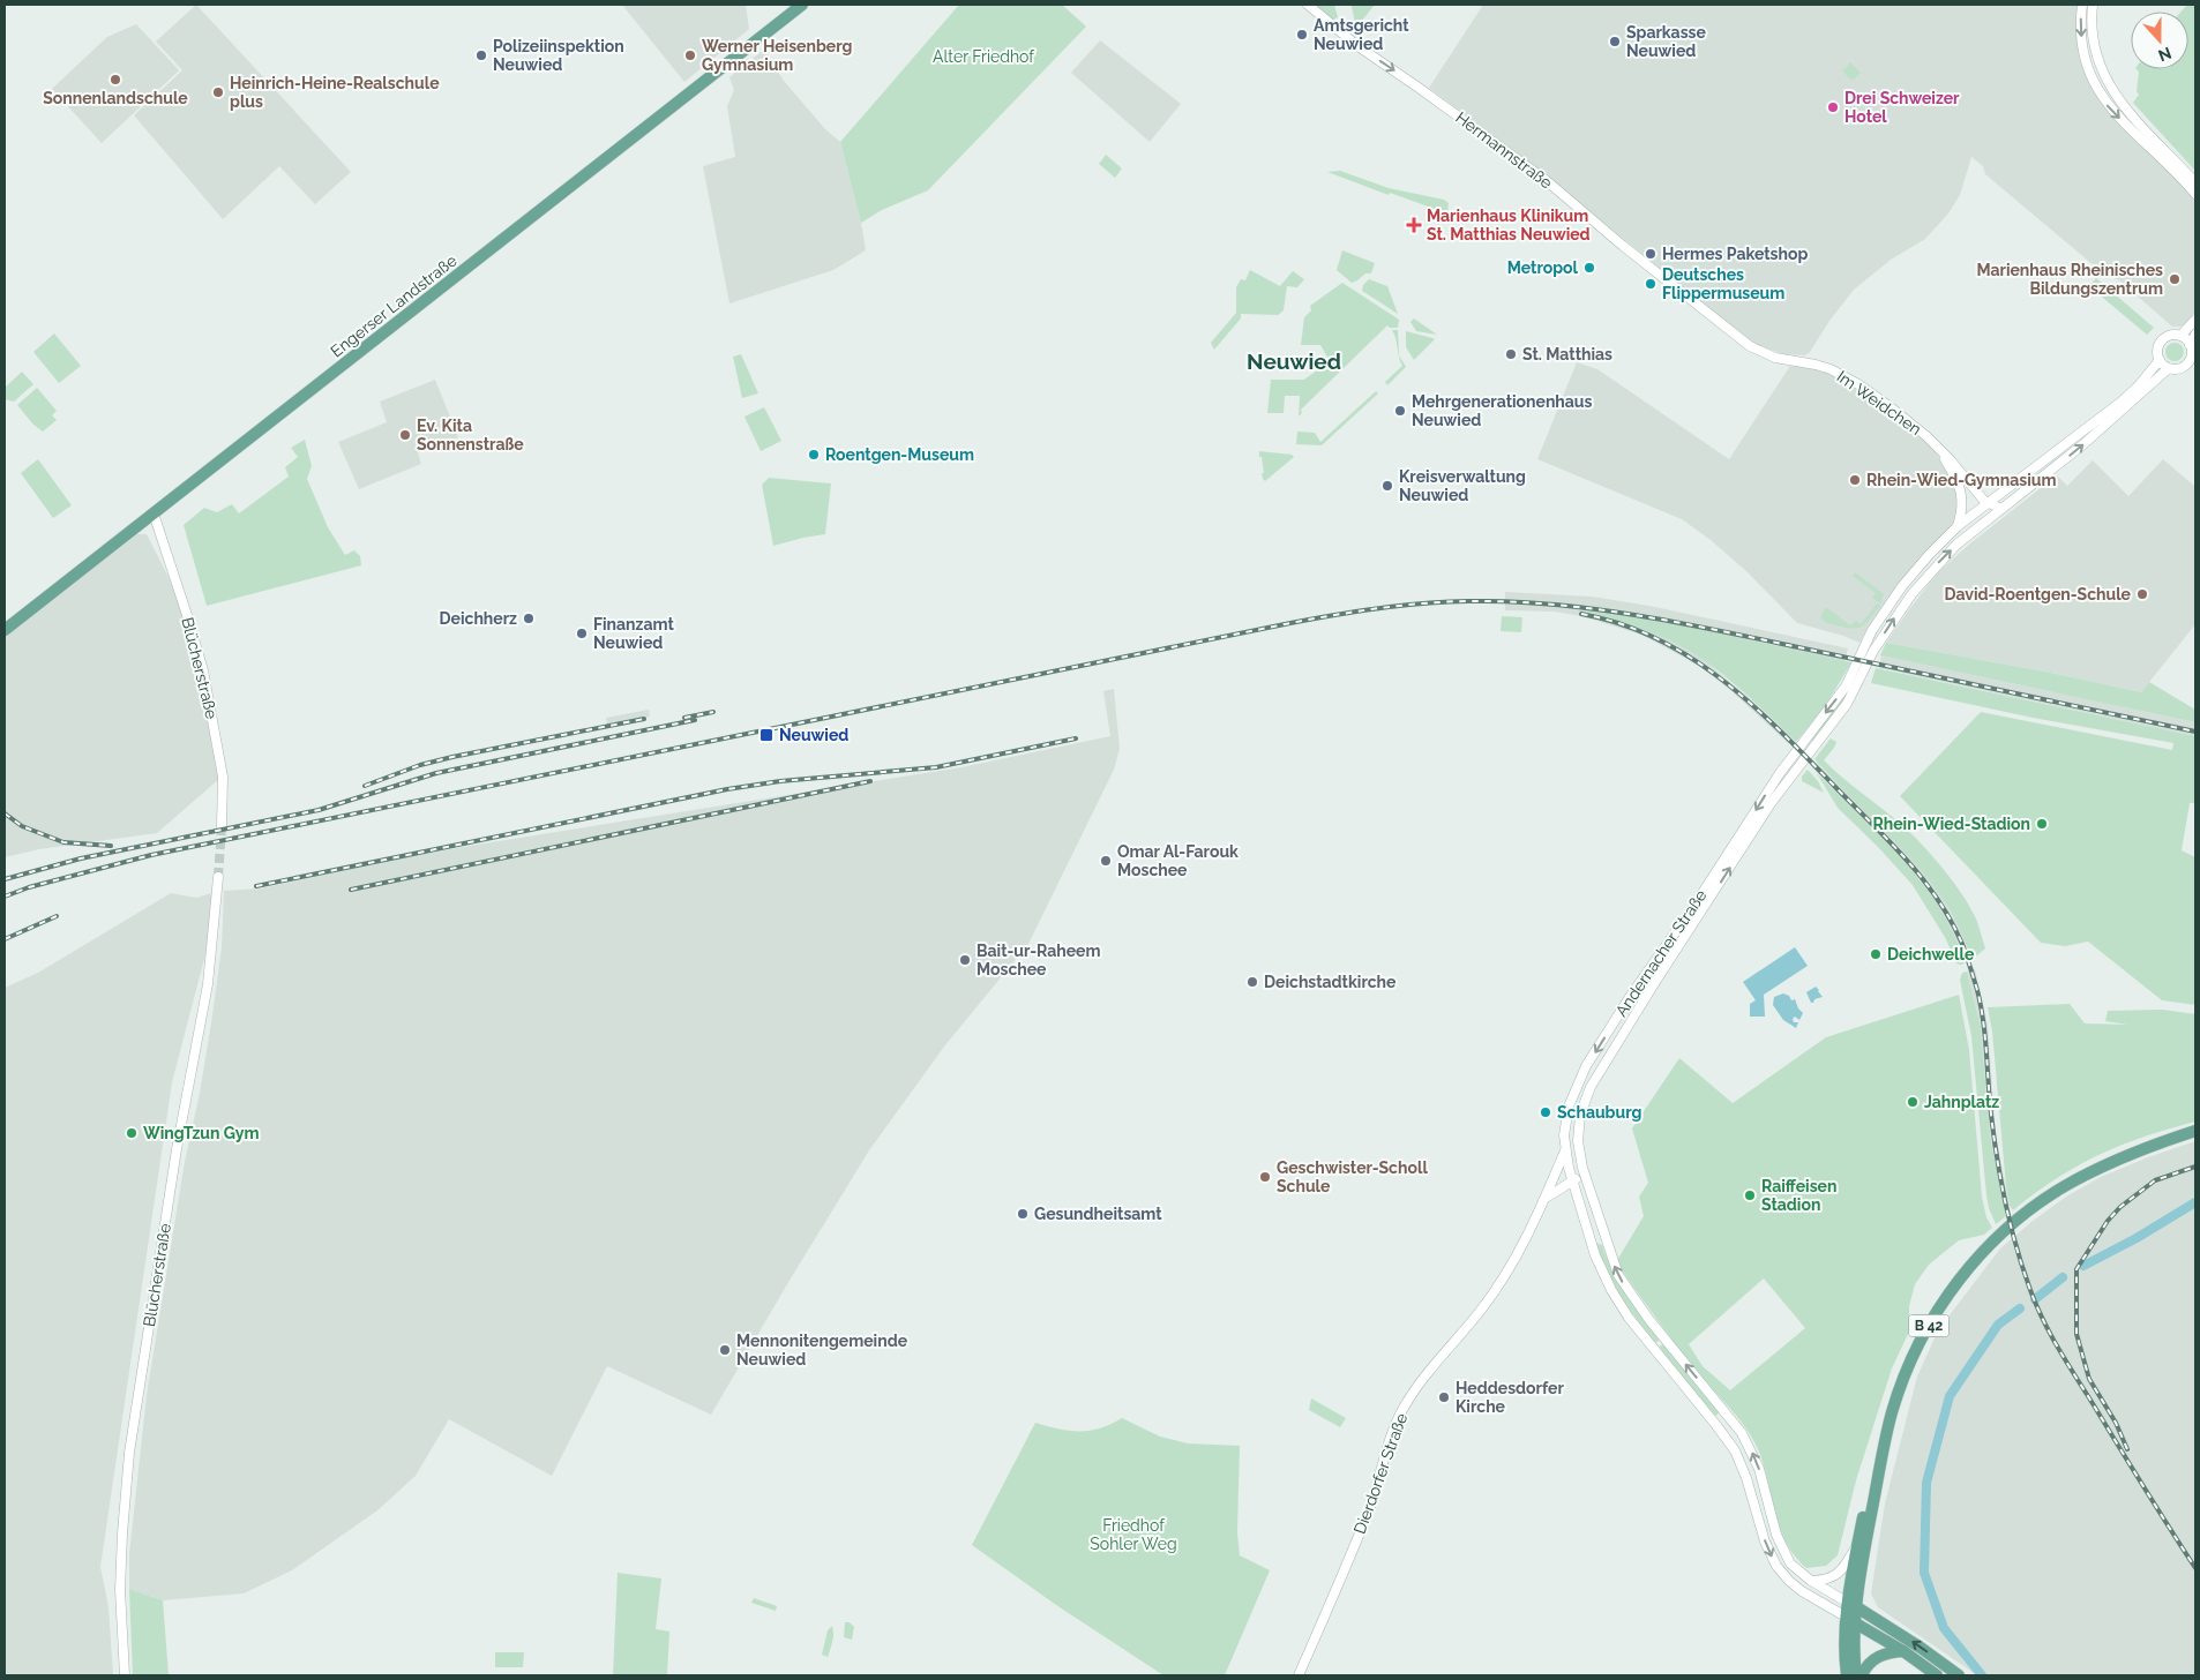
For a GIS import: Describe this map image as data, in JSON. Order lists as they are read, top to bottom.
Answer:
{
  "streets": {
    "main road": ["Engerser Landstraße", "B 42"],
    "street": [
      "Hermannstraße",
      "Im Weidchen",
      "Blücherstraße",
      "Andernacher Straße",
      "Dierdorfer Straße"
    ]
  },
  "crossings": [
    ["Hermannstraße", "Im Weidchen"],
    ["Engerser Landstraße", "Blücherstraße"],
    ["Im Weidchen", "Andernacher Straße"],
    ["Andernacher Straße", "B 42"],
    ["Andernacher Straße", "Dierdorfer Straße"]
  ],
  "one_way": ["Hermannstraße"],
  "districts": ["Neuwied"],
  "parks": ["Alter Friedhof", "Friedhof Sohler Weg"],
  "places": {
    "other": [
      "Amtsgericht Neuwied",
      "Sparkasse Neuwied",
      "Polizeiinspektion Neuwied",
      "Werner Heisenberg Gymnasium",
      "Sonnenlandschule",
      "Heinrich-Heine-Realschule plus",
      "Drei Schweizer Hotel",
      "Hermes Paketshop",
      "Metropol",
      "Marienhaus Rheinisches Bildungszentrum",
      "Deutsches Flippermuseum",
      "St. Matthias",
      "Mehrgenerationenhaus Neuwied",
      "Ev. Kita Sonnenstraße",
      "Roentgen-Museum",
      "Rhein-Wied-Gymnasium",
      "Kreisverwaltung Neuwied",
      "David-Roentgen-Schule",
      "Deichherz",
      "Finanzamt Neuwied",
      "Rhein-Wied-Stadion",
      "Omar Al-Farouk Moschee",
      "Deichwelle",
      "Bait-ur-Raheem Moschee",
      "Deichstadtkirche",
      "Jahnplatz",
      "Schauburg",
      "WingTzun Gym",
      "Geschwister-Scholl Schule",
      "Raiffeisen Stadion",
      "Gesundheitsamt",
      "Mennonitengemeinde Neuwied",
      "Heddesdorfer Kirche"
    ],
    "health": ["Marienhaus Klinikum St. Matthias Neuwied"],
    "transit": ["Neuwied"]
  },
  "north": "bottom"
}
